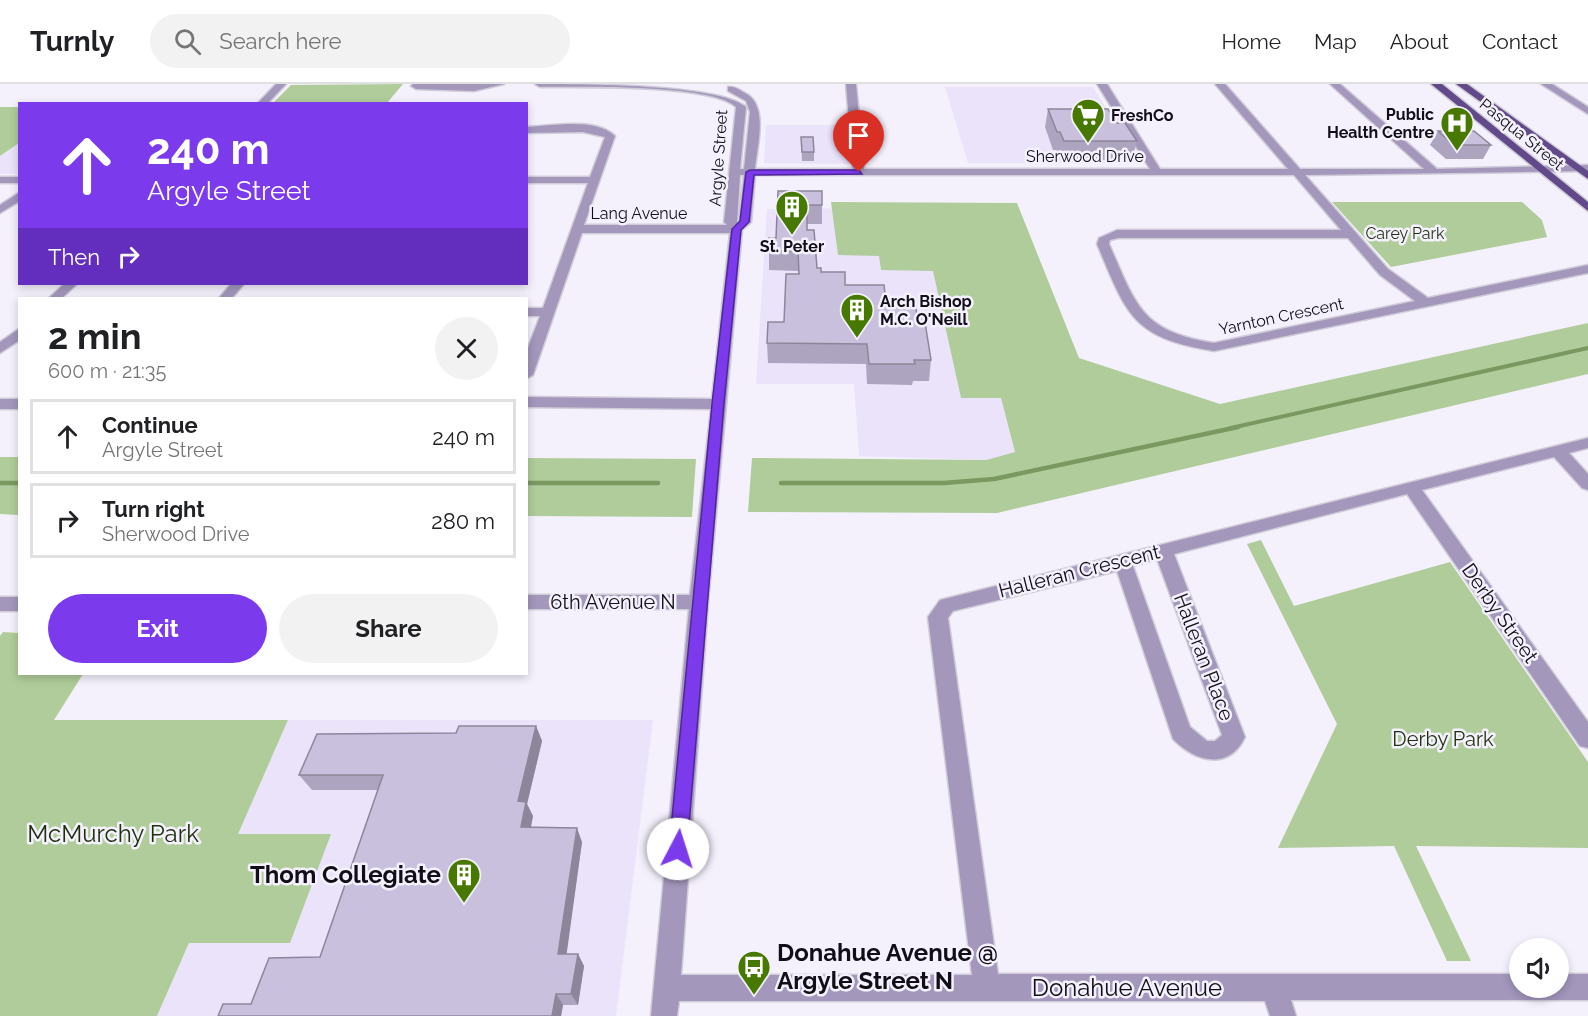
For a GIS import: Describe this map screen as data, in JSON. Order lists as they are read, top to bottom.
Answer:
{
  "streets": {
    "main road": ["Pasqua Street"],
    "street": [
      "Sherwood Drive",
      "Argyle Street",
      "Lang Avenue",
      "Yarnton Crescent",
      "Halleran Crescent",
      "6th Avenue N",
      "Derby Street",
      "Halleran Place",
      "Donahue Avenue"
    ]
  },
  "crossings": [
    ["Pasqua Street", "Sherwood Drive"],
    ["Sherwood Drive", "Argyle Street"],
    ["Argyle Street", "Lang Avenue"],
    ["Argyle Street", "6th Avenue N"],
    ["Argyle Street", "Donahue Avenue"],
    ["Halleran Crescent", "Derby Street"],
    ["Halleran Crescent", "Halleran Place"],
    ["Halleran Crescent", "Donahue Avenue"]
  ],
  "parks": ["Carey Park", "Derby Park", "McMurchy Park"],
  "places": {
    "supermarket": ["FreshCo"],
    "hospital": ["Public Health Centre"],
    "building": ["St. Peter", "Arch Bishop M.C. O'Neill", "Thom Collegiate"],
    "bus stop": ["Donahue Avenue @ Argyle Street N"]
  },
  "page": {
    "header": "Turnly",
    "search": "Search here",
    "nav": [
      "Home",
      "Map",
      "About",
      "Contact"
    ],
    "turn": ["240 m", "Argyle Street"],
    "then": "Then",
    "heading": ["2 min", "600 m · 21:35"],
    "list": [
      {
        "name": "Continue",
        "note": "Argyle Street",
        "value": "240 m"
      },
      {
        "name": "Turn right",
        "note": "Sherwood Drive",
        "value": "280 m"
      }
    ],
    "buttons": ["Exit", "Share"]
  }
}
